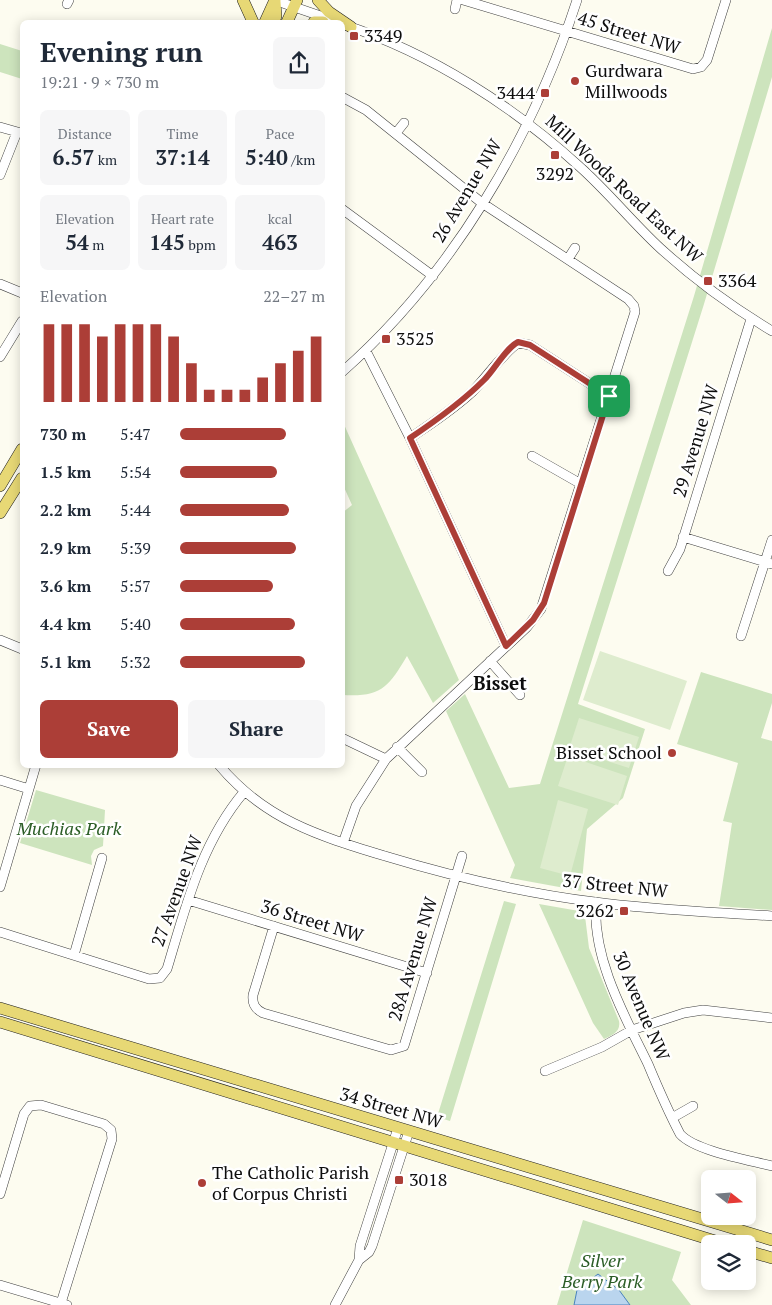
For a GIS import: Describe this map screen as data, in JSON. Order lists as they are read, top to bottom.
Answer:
{
  "streets": {
    "main road": ["34 Street NW"],
    "street": [
      "45 Street NW",
      "Mill Woods Road East NW",
      "26 Avenue NW",
      "29 Avenue NW",
      "37 Street NW",
      "27 Avenue NW",
      "36 Street NW",
      "28A Avenue NW",
      "30 Avenue NW"
    ]
  },
  "crossings": [
    ["45 Street NW", "26 Avenue NW"],
    ["Mill Woods Road East NW", "26 Avenue NW"],
    ["Mill Woods Road East NW", "29 Avenue NW"],
    ["37 Street NW", "27 Avenue NW"],
    ["37 Street NW", "28A Avenue NW"],
    ["37 Street NW", "30 Avenue NW"],
    ["27 Avenue NW", "36 Street NW"],
    ["36 Street NW", "28A Avenue NW"]
  ],
  "districts": ["Bisset"],
  "parks": ["Muchias Park", "Silver Berry Park"],
  "places": {
    "transit": [
      "3349",
      "3444",
      "3292",
      "3364",
      "3525",
      "3262",
      "3018"
    ],
    "other": ["Gurdwara Millwoods", "Bisset School", "The Catholic Parish of Corpus Christi"]
  },
  "north": "right",
  "page": {
    "heading": ["Evening run", "19:21 · 9 × 730 m"],
    "stats": [
      ["Distance", "6.57 km"],
      ["Time", "37:14"],
      ["Pace", "5:40 /km"],
      ["Elevation", "54 m"],
      ["Heart rate", "145 bpm"],
      ["kcal", "463"]
    ],
    "chart": ["Elevation", "22–27 m"],
    "list": [
      {
        "name": "730 m",
        "note": "5:47"
      },
      {
        "name": "1.5 km",
        "note": "5:54"
      },
      {
        "name": "2.2 km",
        "note": "5:44"
      },
      {
        "name": "2.9 km",
        "note": "5:39"
      },
      {
        "name": "3.6 km",
        "note": "5:57"
      },
      {
        "name": "4.4 km",
        "note": "5:40"
      },
      {
        "name": "5.1 km",
        "note": "5:32"
      }
    ],
    "buttons": ["Save", "Share"]
  }
}
